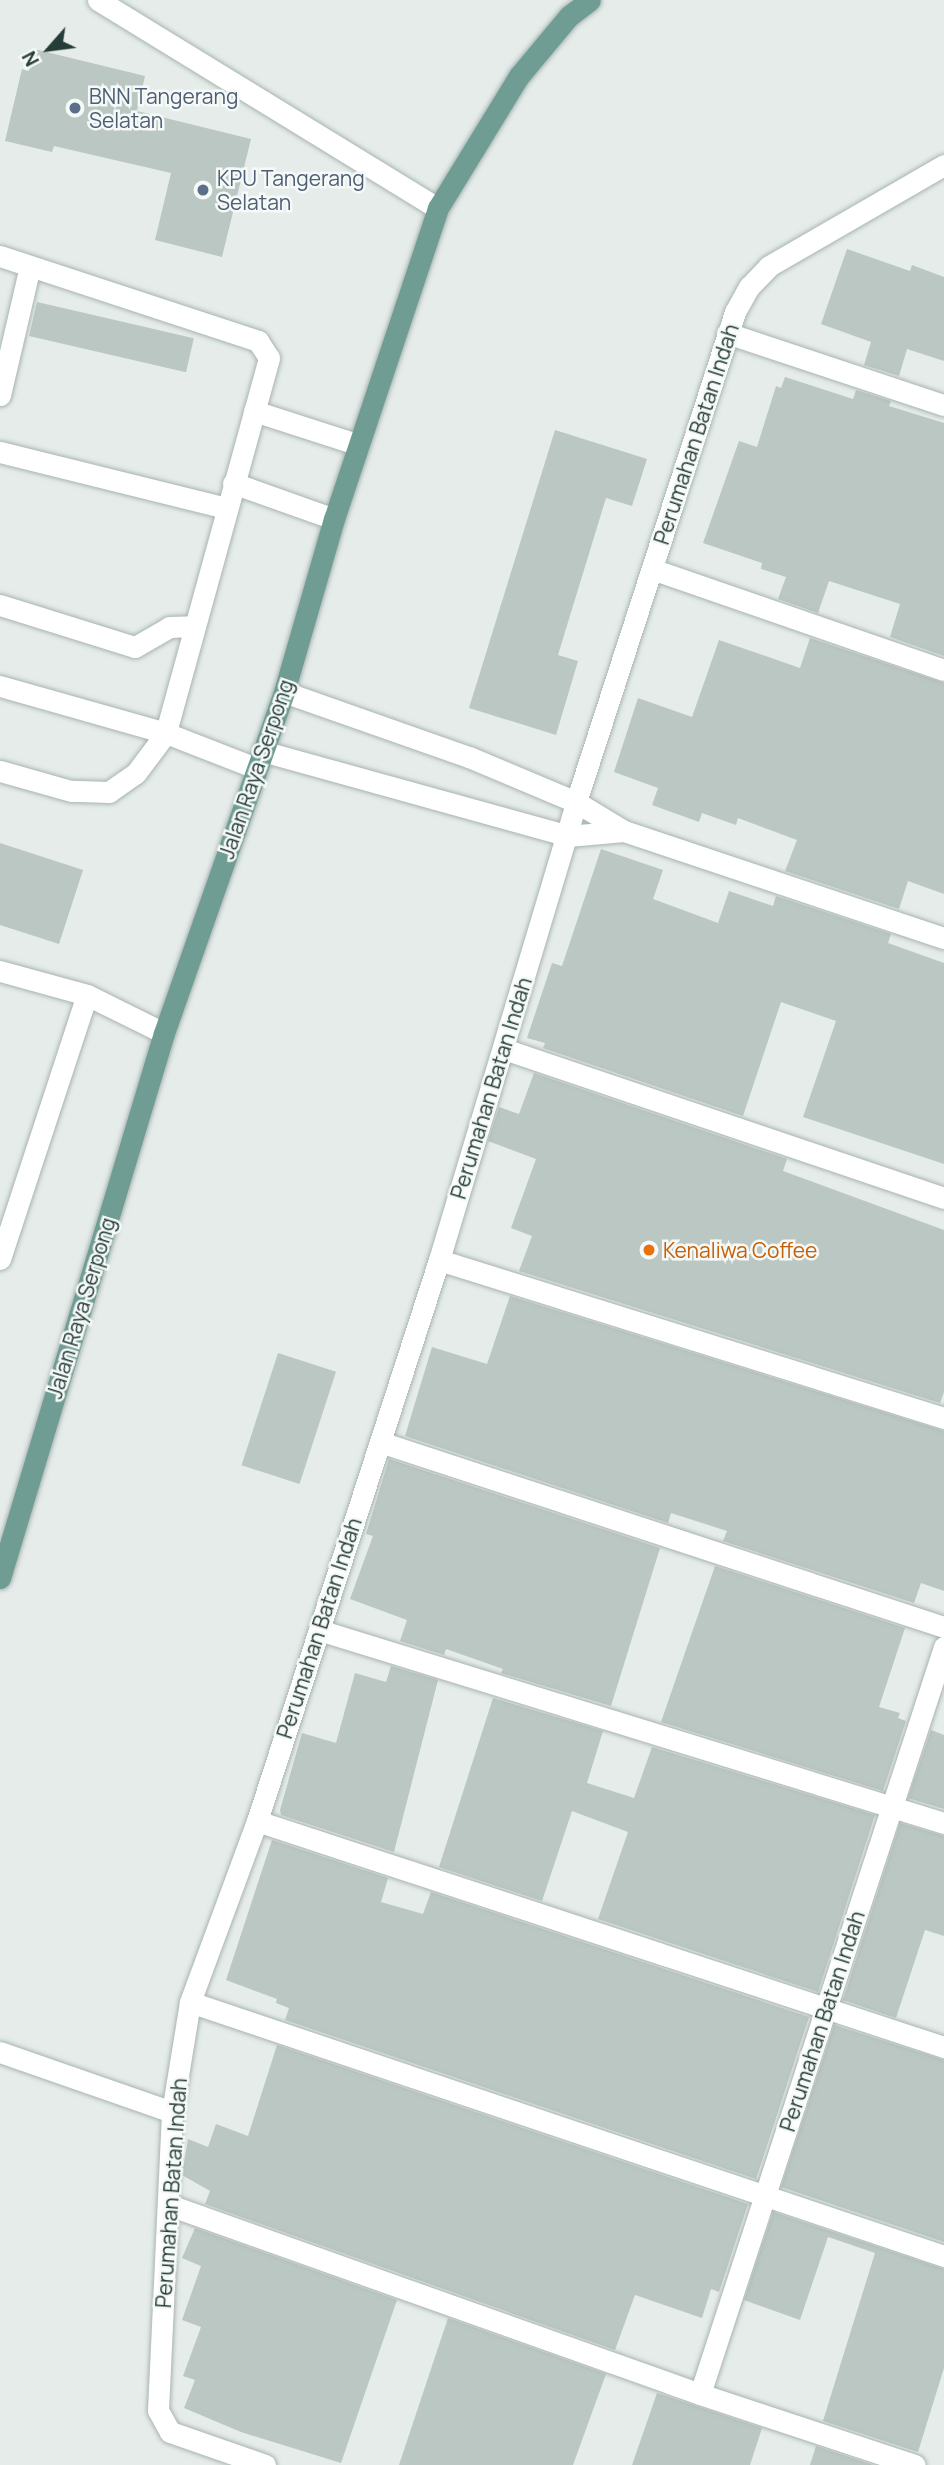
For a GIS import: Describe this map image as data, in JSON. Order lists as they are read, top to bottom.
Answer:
{
  "streets": {
    "main road": ["Jalan Raya Serpong"],
    "street": ["Perumahan Batan Indah"]
  },
  "places": ["BNN Tangerang Selatan", "KPU Tangerang Selatan", "Kenaliwa Coffee"],
  "north": "bottom left"
}
